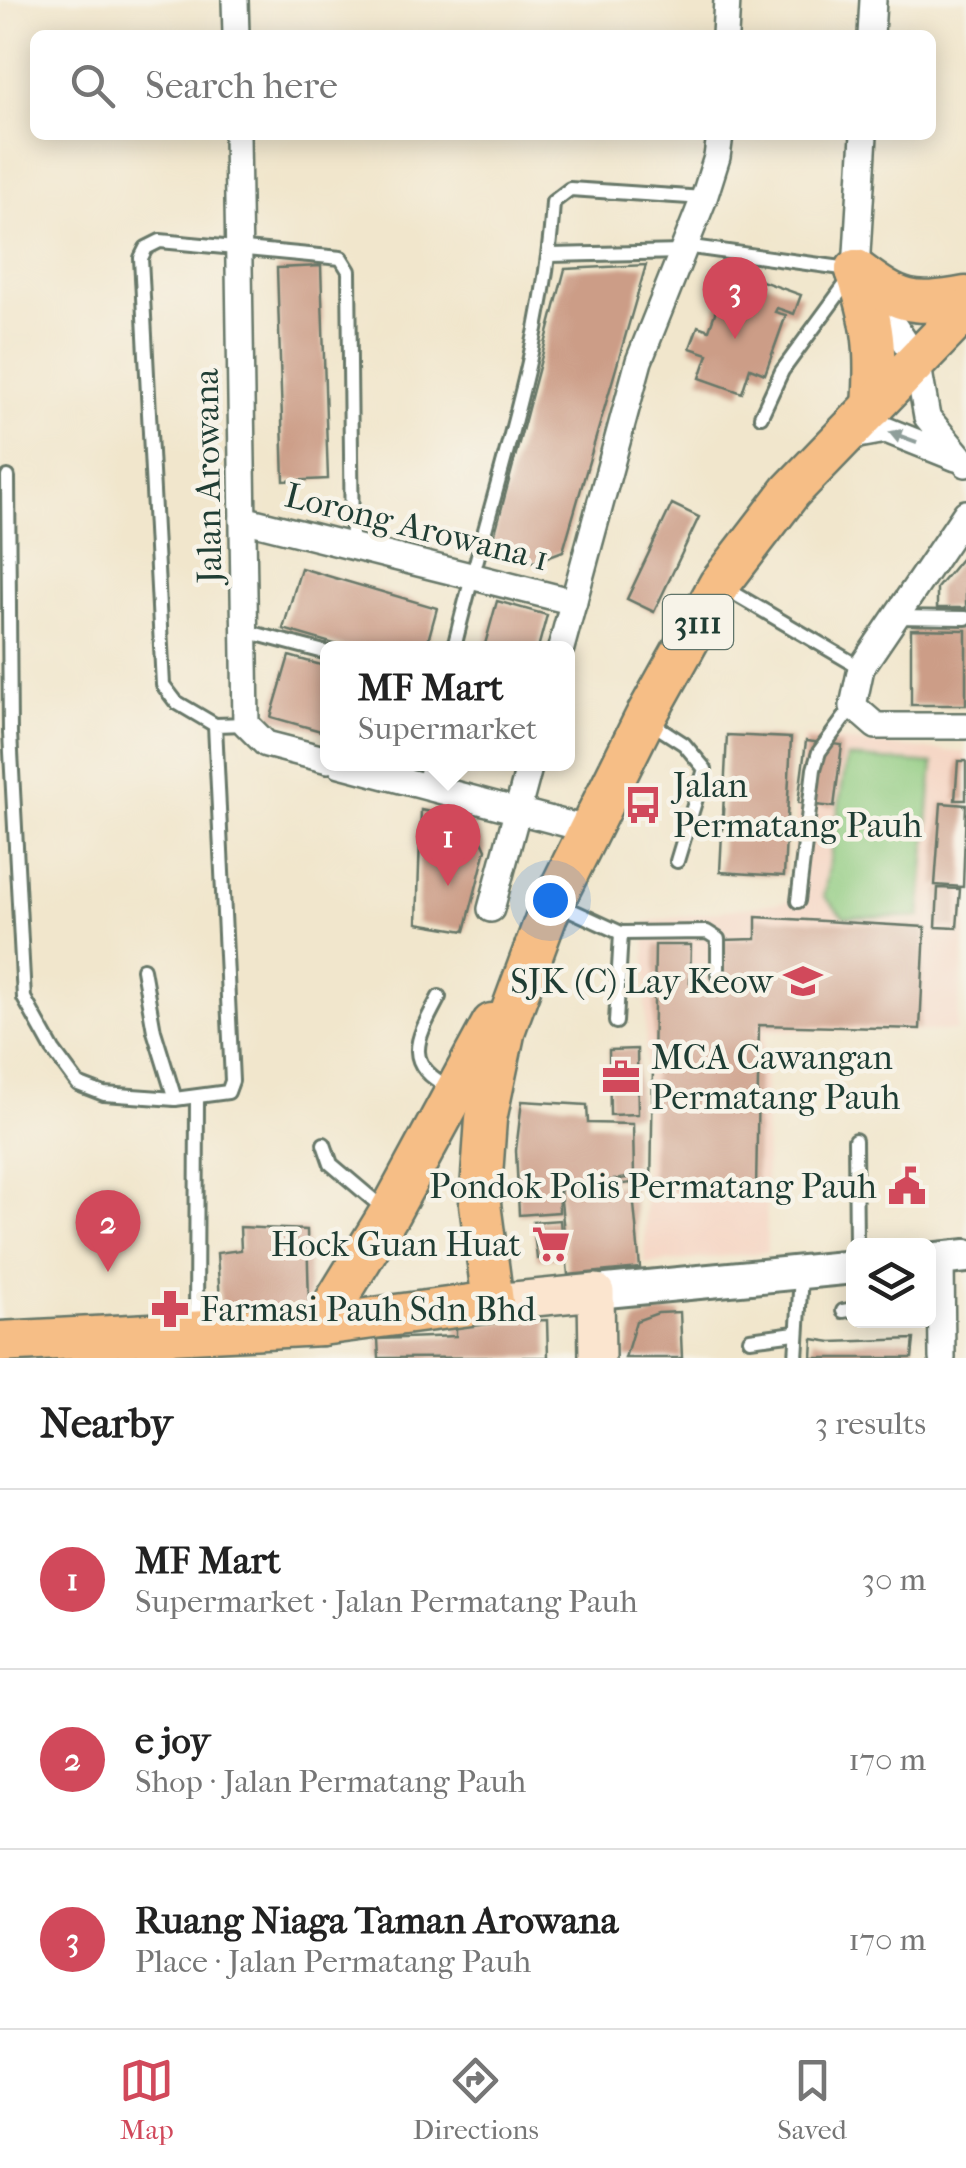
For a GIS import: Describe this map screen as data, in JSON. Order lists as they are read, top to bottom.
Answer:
{
  "streets": {
    "main road": ["3111"],
    "street": ["Jalan Arowana", "Lorong Arowana 1"]
  },
  "crossings": [
    ["Jalan Arowana", "Lorong Arowana 1"]
  ],
  "places": {
    "bus stop": ["Jalan Permatang Pauh"],
    "school or university": ["SJK (C) Lay Keow"],
    "office": ["MCA Cawangan Permatang Pauh"],
    "public building": ["Pondok Polis Permatang Pauh"],
    "supermarket": ["Hock Guan Huat"],
    "pharmacy": ["Farmasi Pauh Sdn Bhd"]
  },
  "page": {
    "search": "Search here",
    "pins": ["3", "1", "2"],
    "popup": ["MF Mart", "Supermarket"],
    "heading": ["Nearby", "3 results"],
    "list": [
      {
        "mark": "1",
        "name": "MF Mart",
        "note": "Supermarket · Jalan Permatang Pauh",
        "value": "30 m"
      },
      {
        "mark": "2",
        "name": "e joy",
        "note": "Shop · Jalan Permatang Pauh",
        "value": "170 m"
      },
      {
        "mark": "3",
        "name": "Ruang Niaga Taman Arowana",
        "note": "Place · Jalan Permatang Pauh",
        "value": "170 m"
      }
    ],
    "nav": ["Map", "Directions", "Saved"]
  }
}
